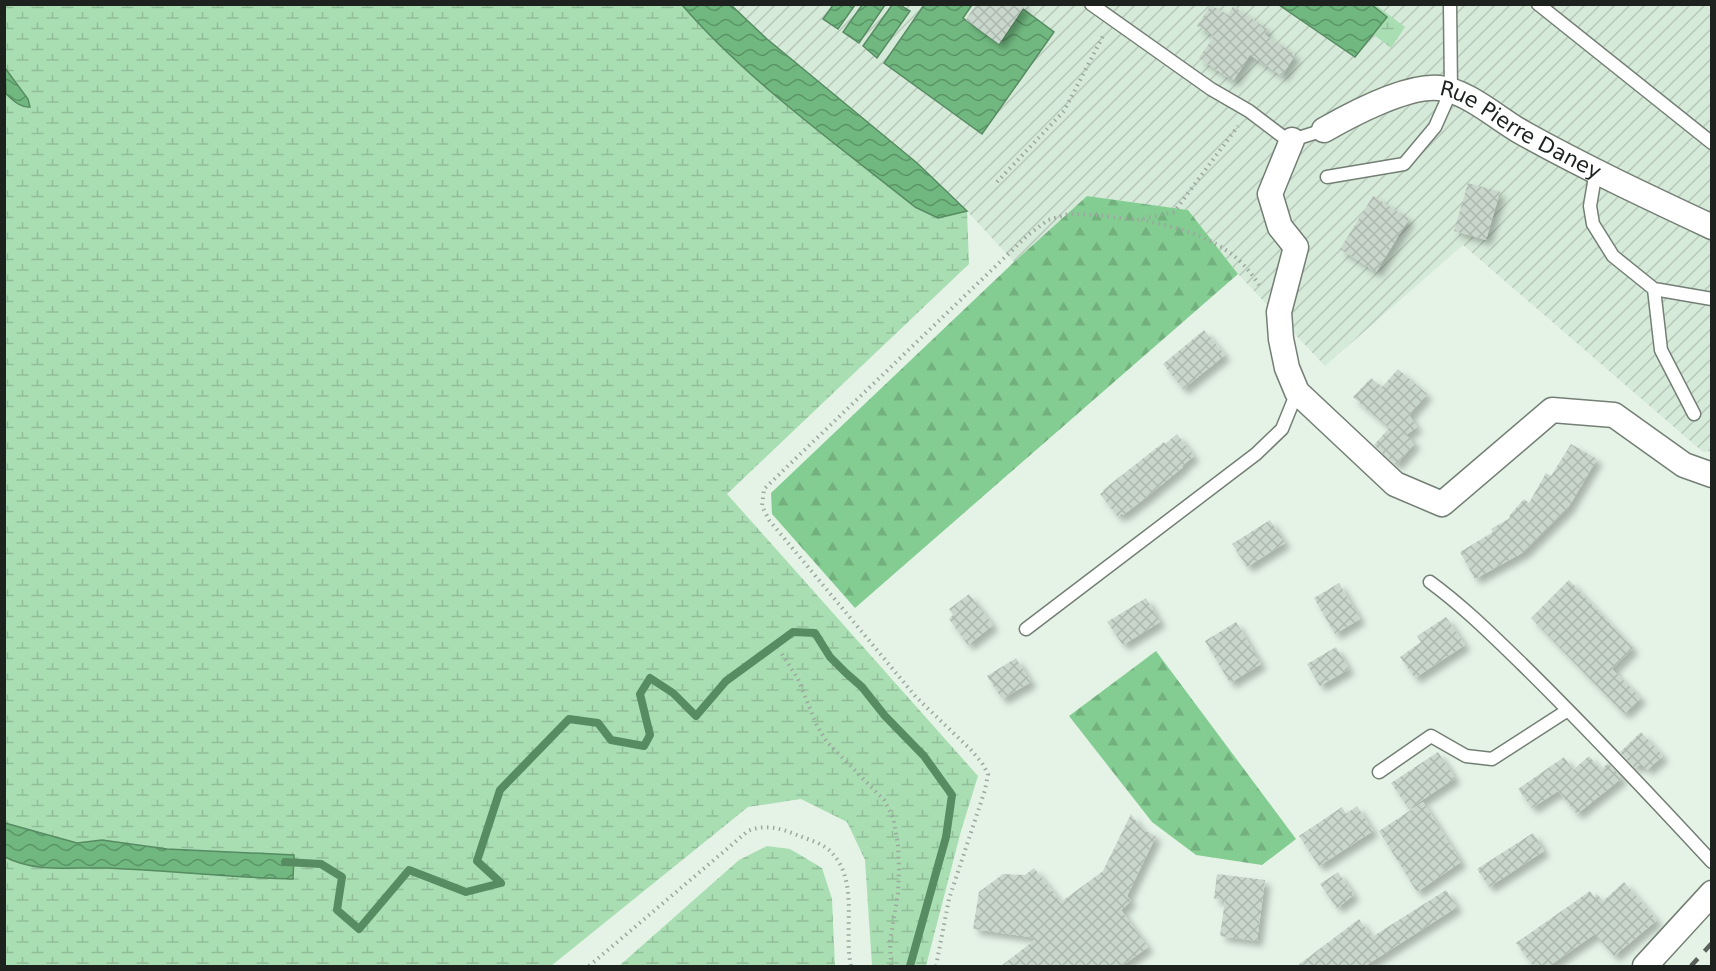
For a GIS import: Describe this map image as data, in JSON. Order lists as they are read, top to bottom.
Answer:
{
  "streets": {
    "street": ["Rue Pierre Daney"]
  }
}
